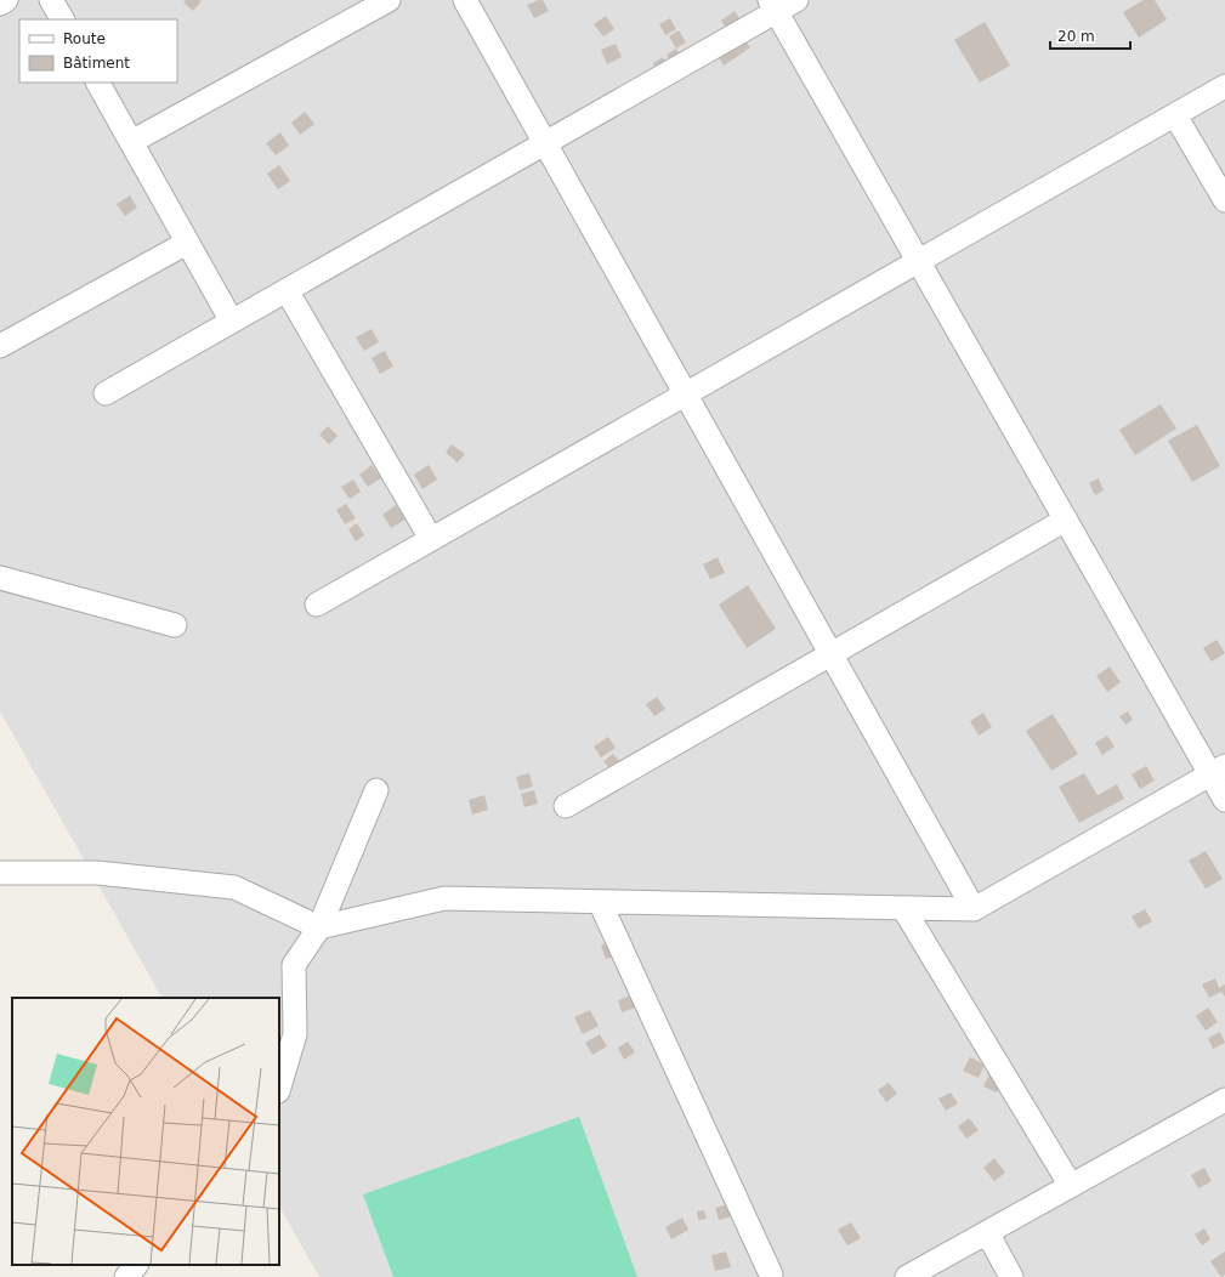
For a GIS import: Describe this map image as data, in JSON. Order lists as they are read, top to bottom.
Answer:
{
  "legend": ["Route", "Bâtiment"],
  "scale_bar": "20 m"
}
